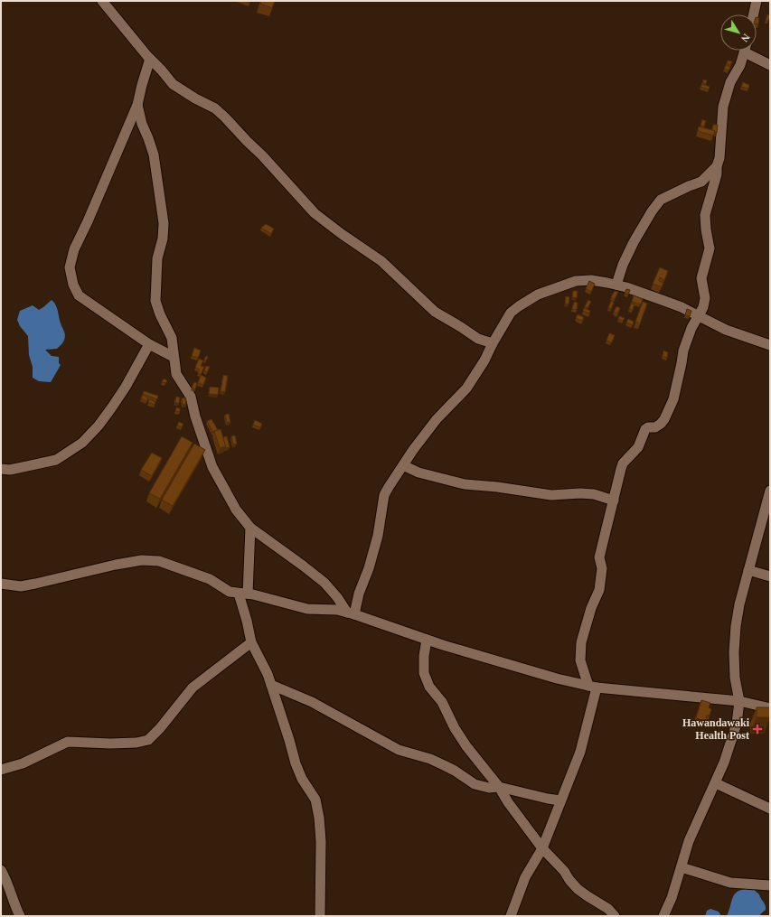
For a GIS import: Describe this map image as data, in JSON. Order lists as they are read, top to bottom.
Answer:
{
  "places": {
    "health": ["Hawandawaki Health Post"]
  },
  "north": "bottom right"
}
